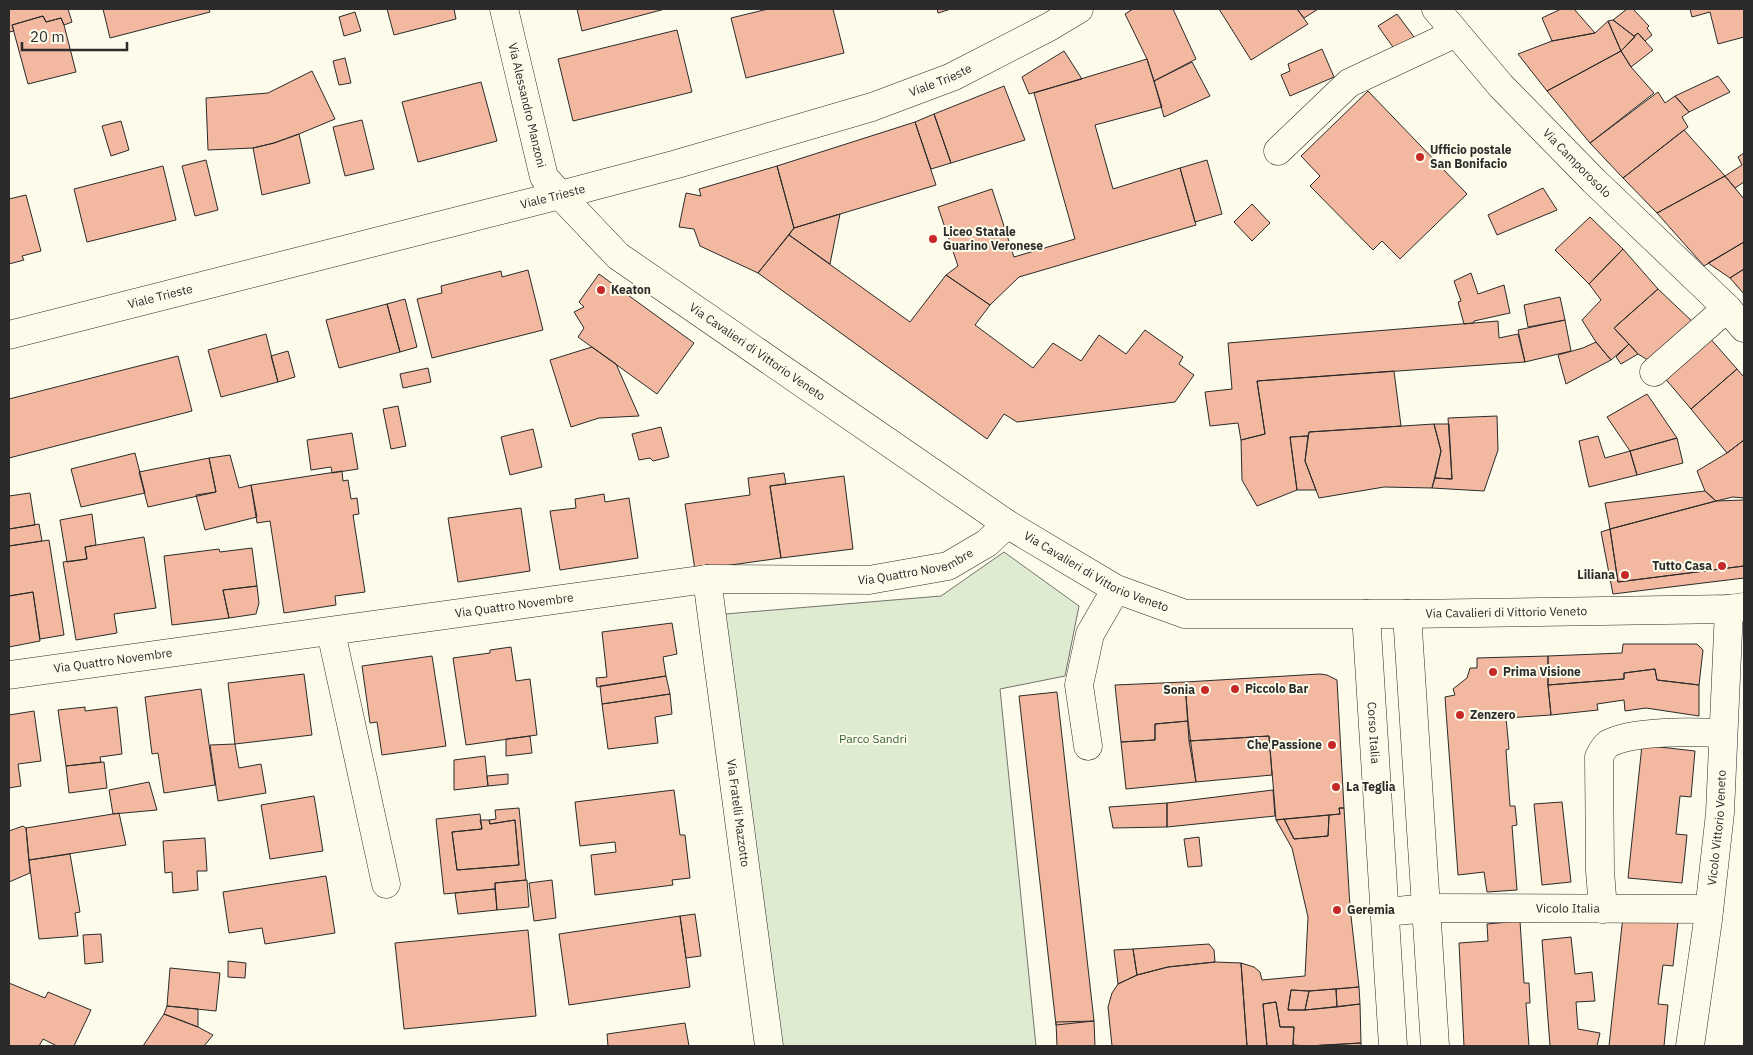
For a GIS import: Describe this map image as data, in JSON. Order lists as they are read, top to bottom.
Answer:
{
  "streets": {
    "street": [
      "Viale Trieste",
      "Via Alessandro Manzoni",
      "Via Camporosolo",
      "Via Cavalieri di Vittorio Veneto",
      "Via Quattro Novembre",
      "Corso Italia",
      "Via Fratelli Mazzotto",
      "Vicolo Vittorio Veneto",
      "Vicolo Italia"
    ]
  },
  "crossings": [
    ["Viale Trieste", "Via Alessandro Manzoni"],
    ["Viale Trieste", "Via Cavalieri di Vittorio Veneto"],
    ["Via Alessandro Manzoni", "Via Cavalieri di Vittorio Veneto"],
    ["Via Cavalieri di Vittorio Veneto", "Via Quattro Novembre"],
    ["Via Cavalieri di Vittorio Veneto", "Corso Italia"],
    ["Via Cavalieri di Vittorio Veneto", "Vicolo Vittorio Veneto"],
    ["Via Quattro Novembre", "Via Fratelli Mazzotto"],
    ["Vicolo Vittorio Veneto", "Vicolo Italia"]
  ],
  "parks": ["Parco Sandri"],
  "places": [
    "Ufficio postale San Bonifacio",
    "Liceo Statale Guarino Veronese",
    "Keaton",
    "Tutto Casa",
    "Liliana",
    "Prima Visione",
    "Piccolo Bar",
    "Sonia",
    "Zenzero",
    "Che Passione",
    "La Teglia",
    "Geremia"
  ],
  "scale_bar": "20 m"
}
